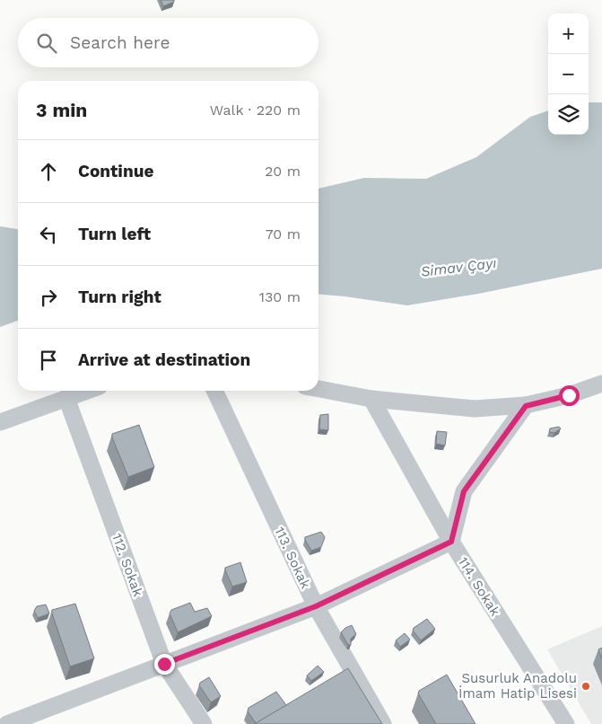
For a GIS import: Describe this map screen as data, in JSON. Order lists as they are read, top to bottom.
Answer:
{
  "streets": {
    "street": ["113. Sokak", "112. Sokak", "114. Sokak"]
  },
  "water": ["Simav Çayı"],
  "places": ["Susurluk Anadolu İmam Hatip Lisesi"],
  "page": {
    "map_buttons": ["+", "−"],
    "search": "Search here",
    "heading": ["3 min", "Walk · 220 m"],
    "list": [
      ["Continue", "20 m"],
      ["Turn left", "70 m"],
      ["Turn right", "130 m"],
      "Arrive at destination"
    ]
  }
}
